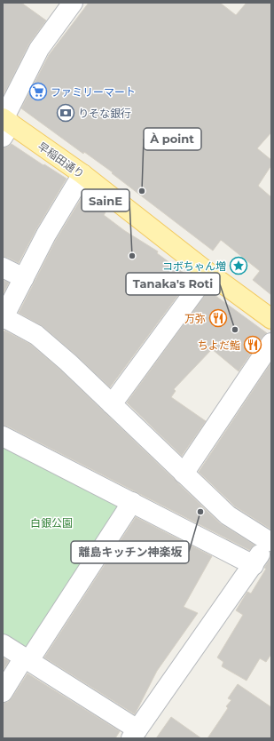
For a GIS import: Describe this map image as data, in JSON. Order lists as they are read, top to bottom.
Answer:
{
  "streets": {
    "main road": ["早稲田通り"]
  },
  "parks": ["白銀公園"],
  "places": {
    "supermarket": ["ファミリーマート"],
    "bank": ["りそな銀行"],
    "other": [
      "À point",
      "SainE",
      "Tanaka's Roti",
      "離島キッチン神楽坂"
    ],
    "place": ["コボちゃん増"],
    "restaurant": ["万弥", "ちよだ鮨"]
  }
}
